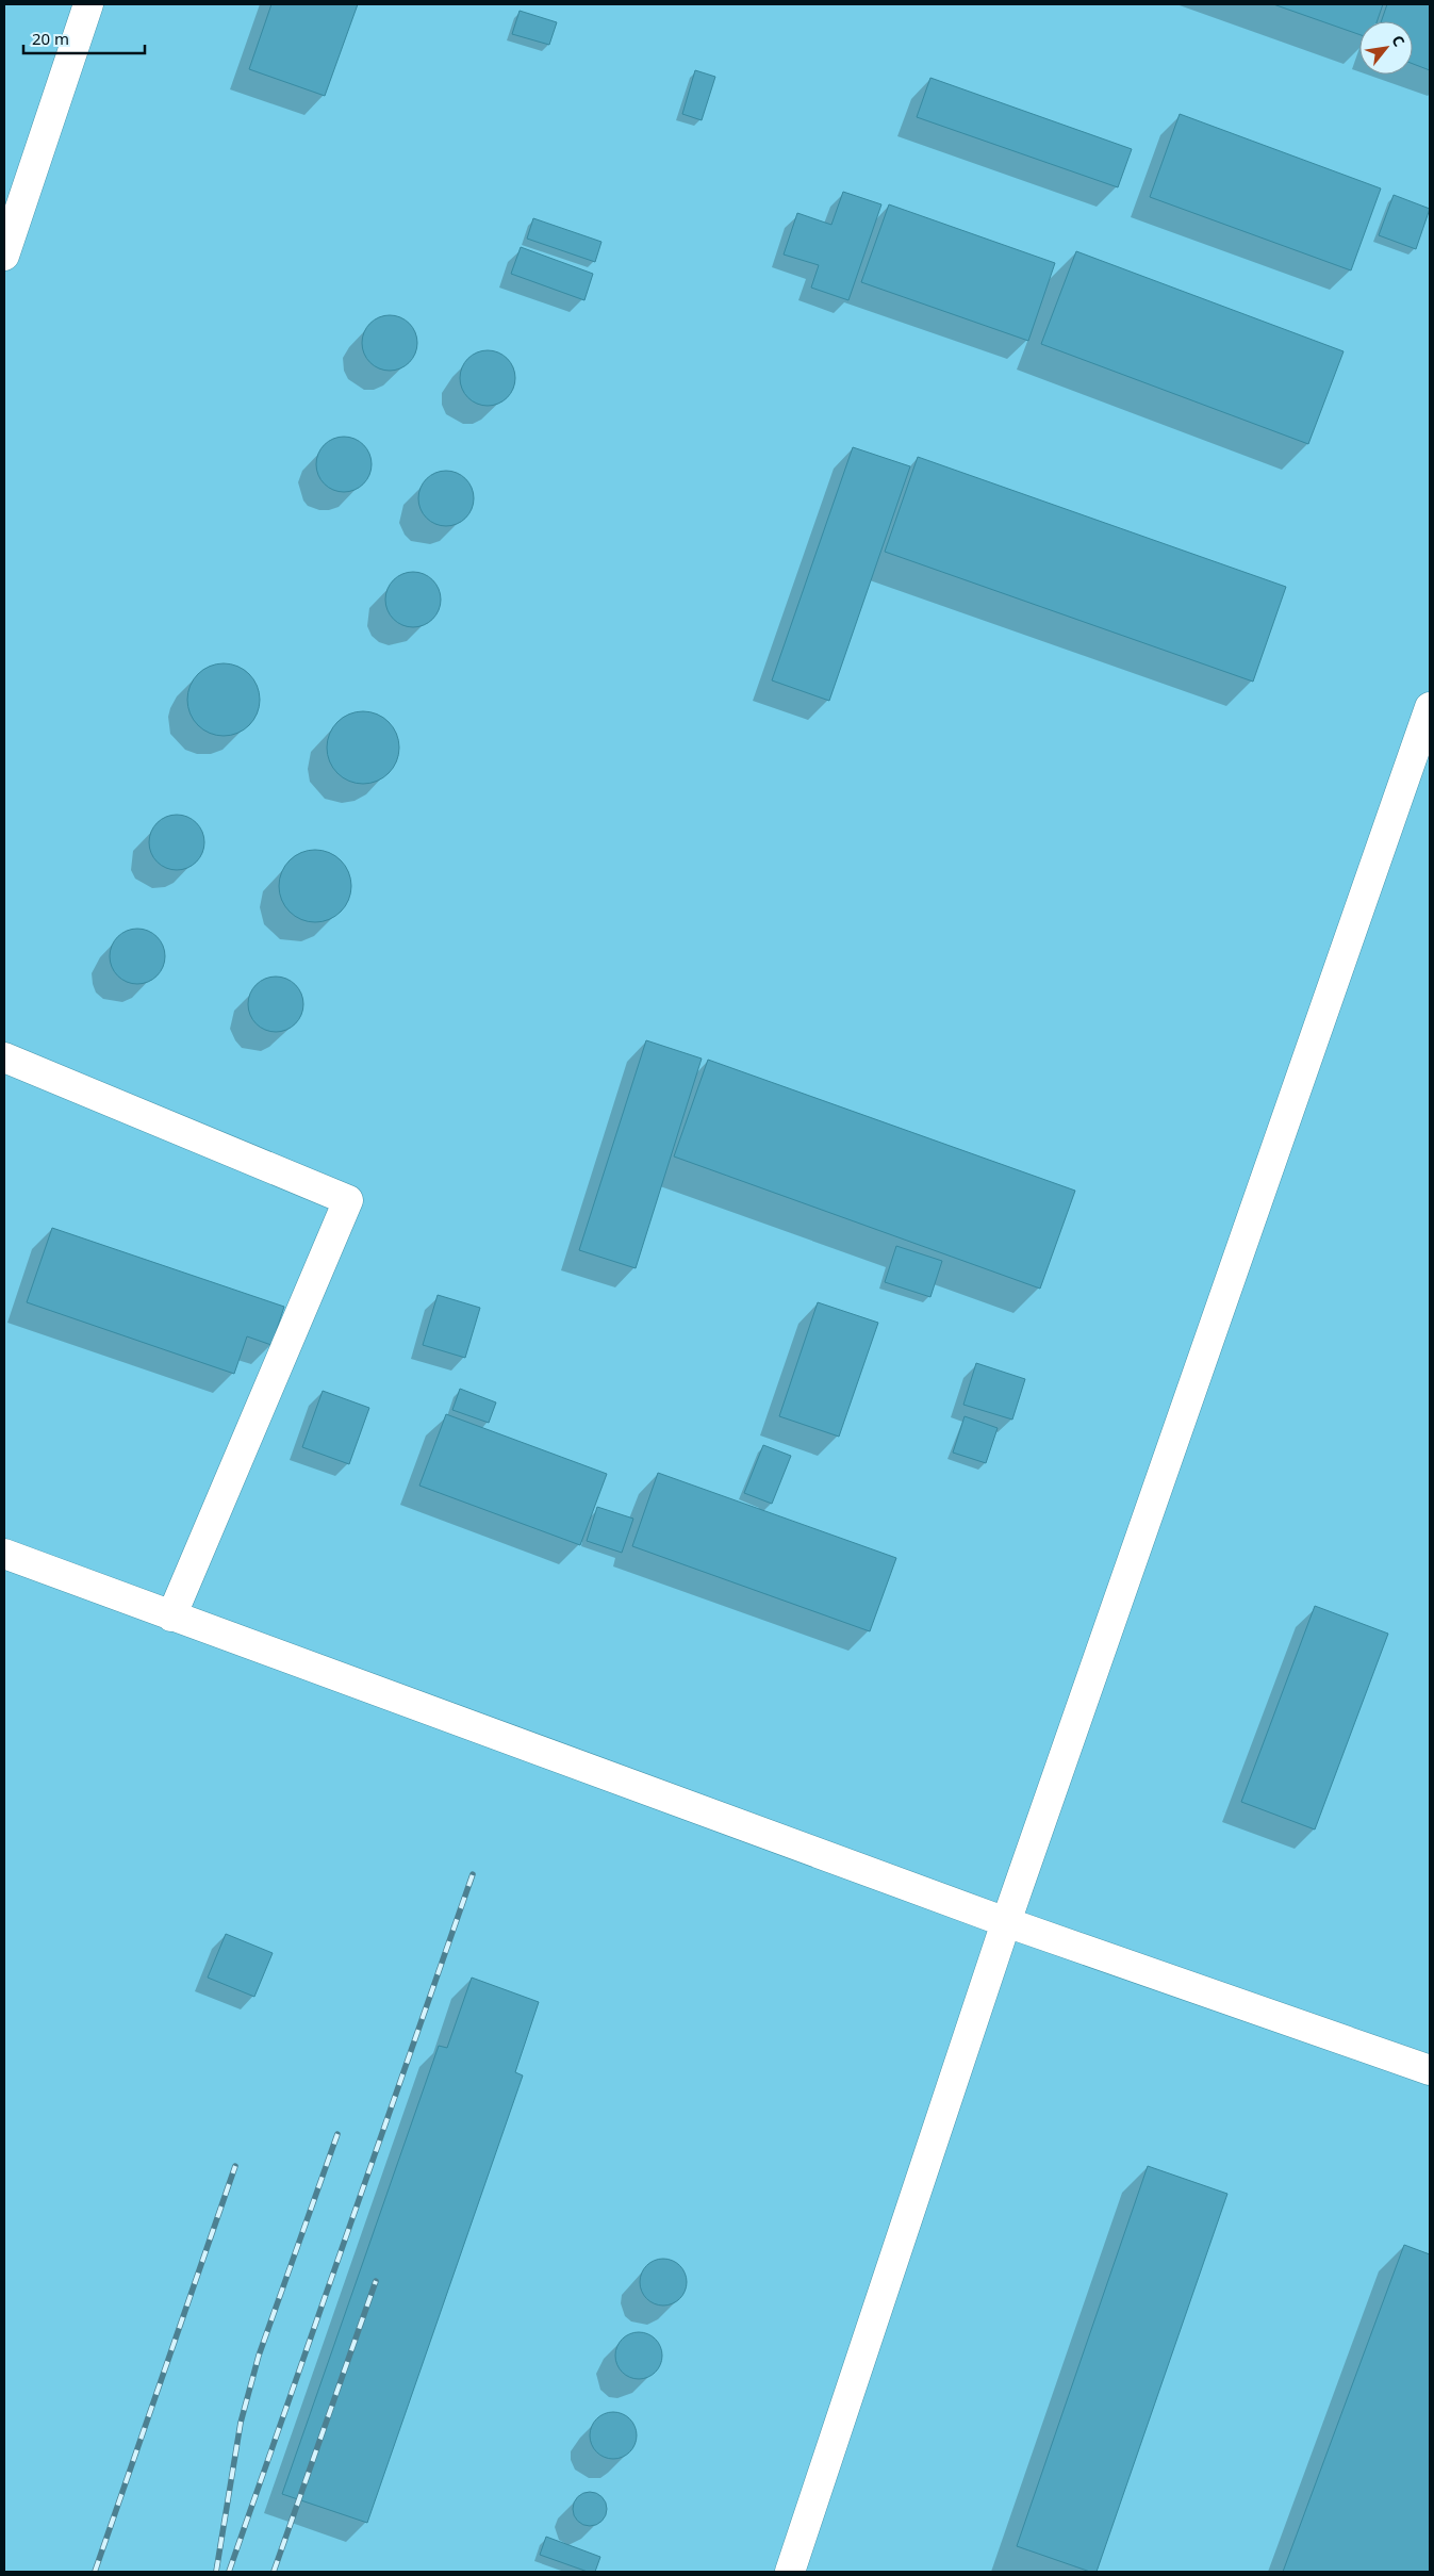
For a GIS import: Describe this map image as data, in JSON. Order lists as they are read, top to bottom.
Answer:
{
  "scale_bar": "20 m",
  "north": "top right"
}
